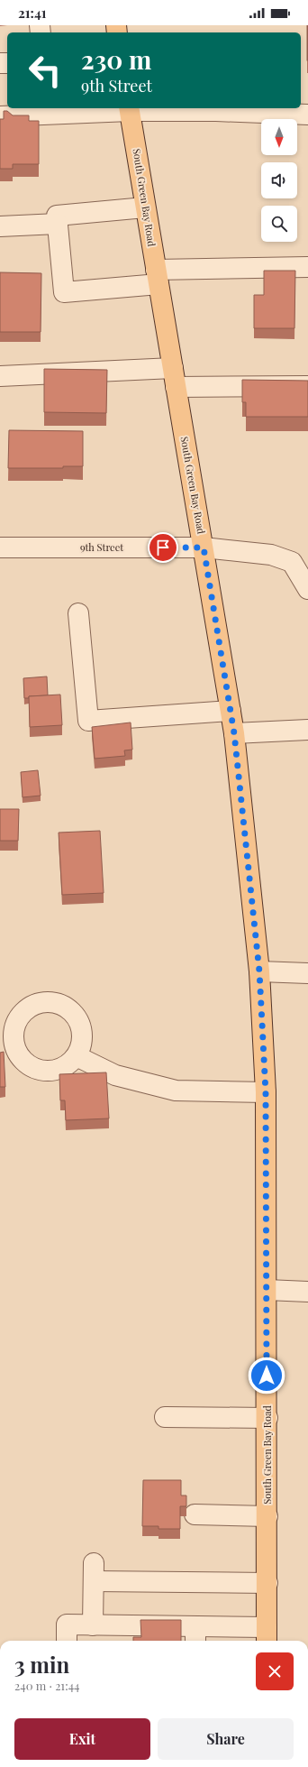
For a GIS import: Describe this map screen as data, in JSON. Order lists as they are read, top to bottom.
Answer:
{
  "streets": {
    "main road": ["South Green Bay Road"],
    "street": ["9th Street"]
  },
  "crossings": [
    ["South Green Bay Road", "9th Street"]
  ],
  "north": "bottom",
  "page": {
    "status": "21:41",
    "turn": ["230 m", "9th Street"],
    "heading": ["3 min", "240 m · 21:44"],
    "buttons": ["Exit", "Share"]
  }
}
